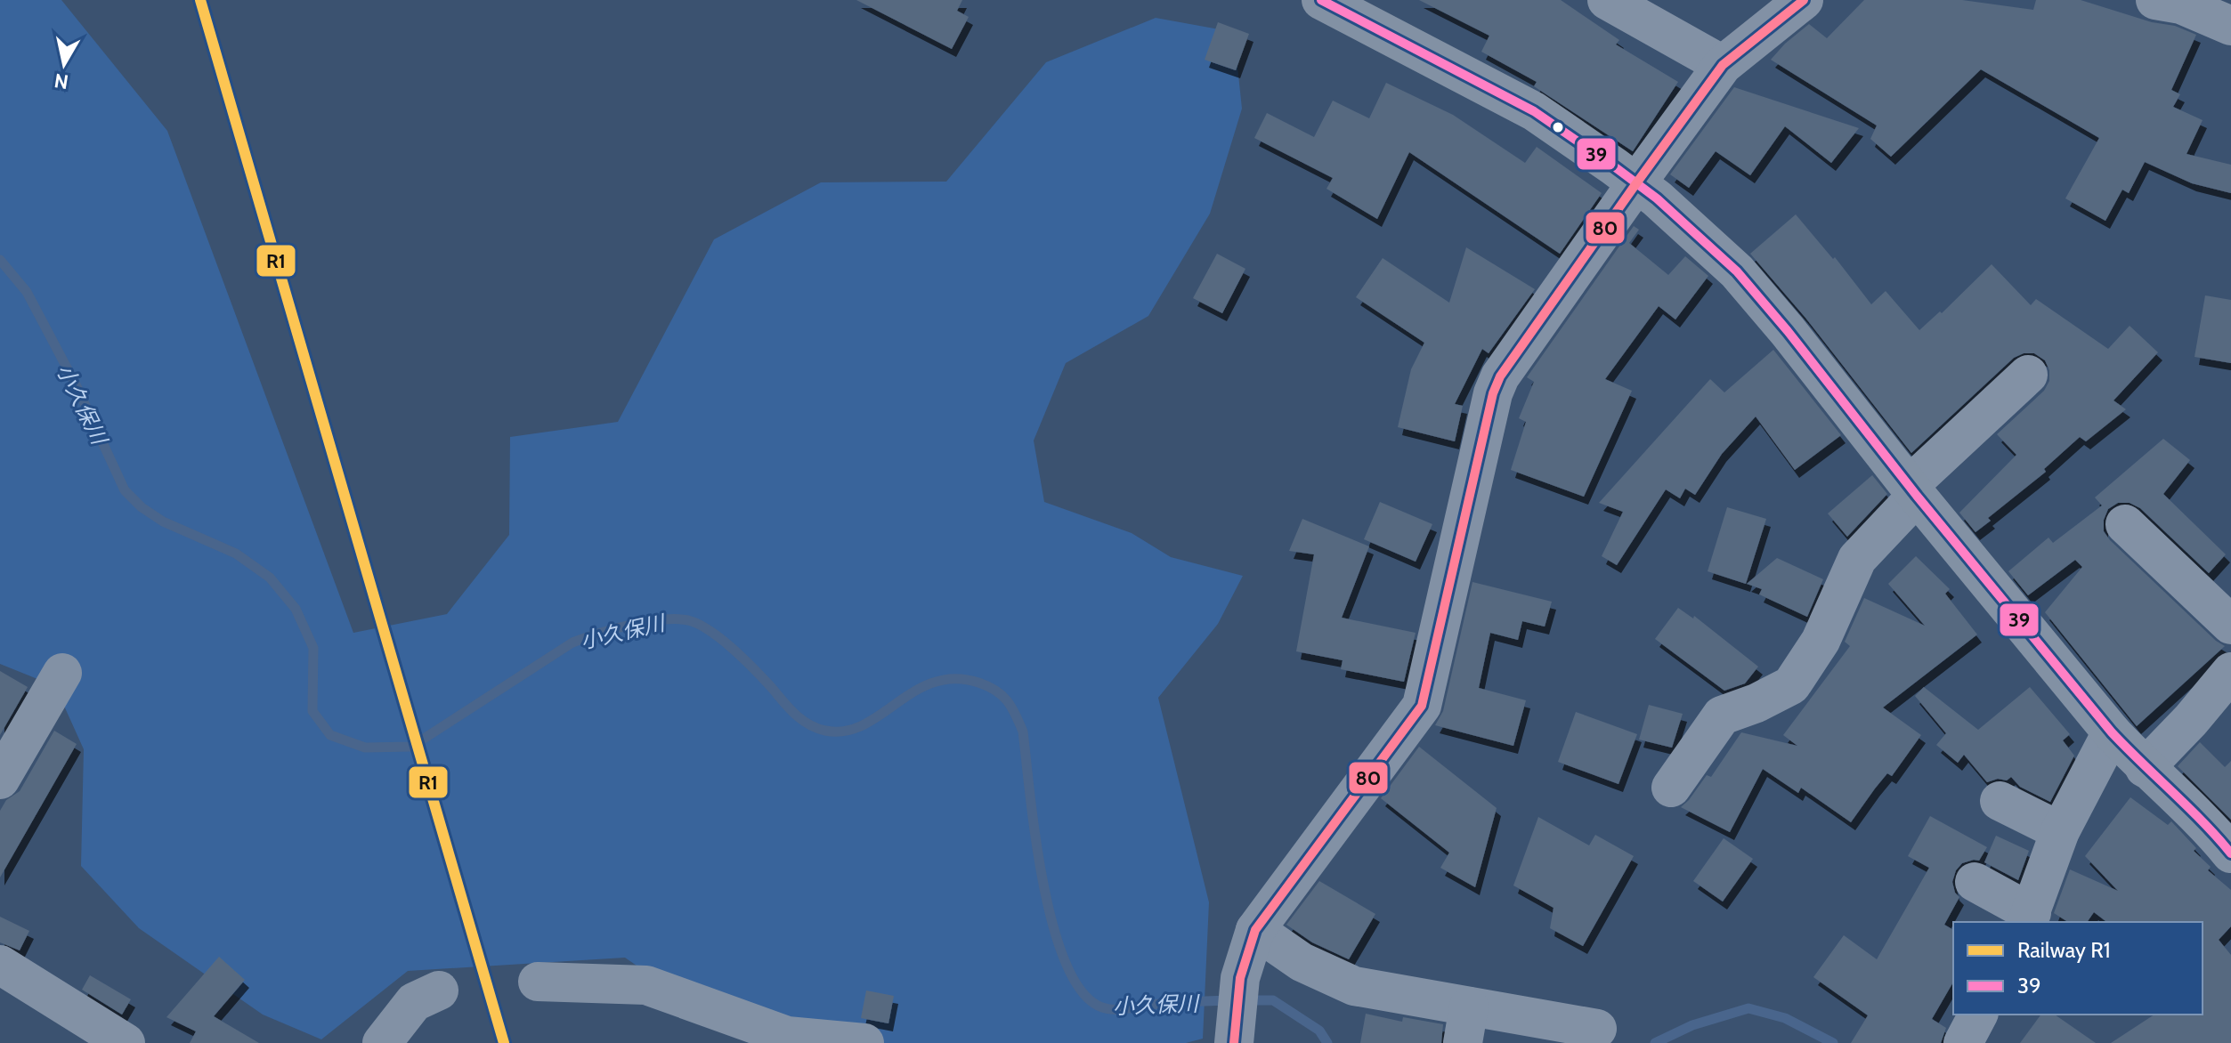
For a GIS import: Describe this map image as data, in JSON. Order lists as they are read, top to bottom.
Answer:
{
  "water": ["小久保川"],
  "lines": ["rail line R1", "transit line 39", "transit line 80"],
  "legend": ["Railway R1", "39"],
  "north": "bottom"
}
